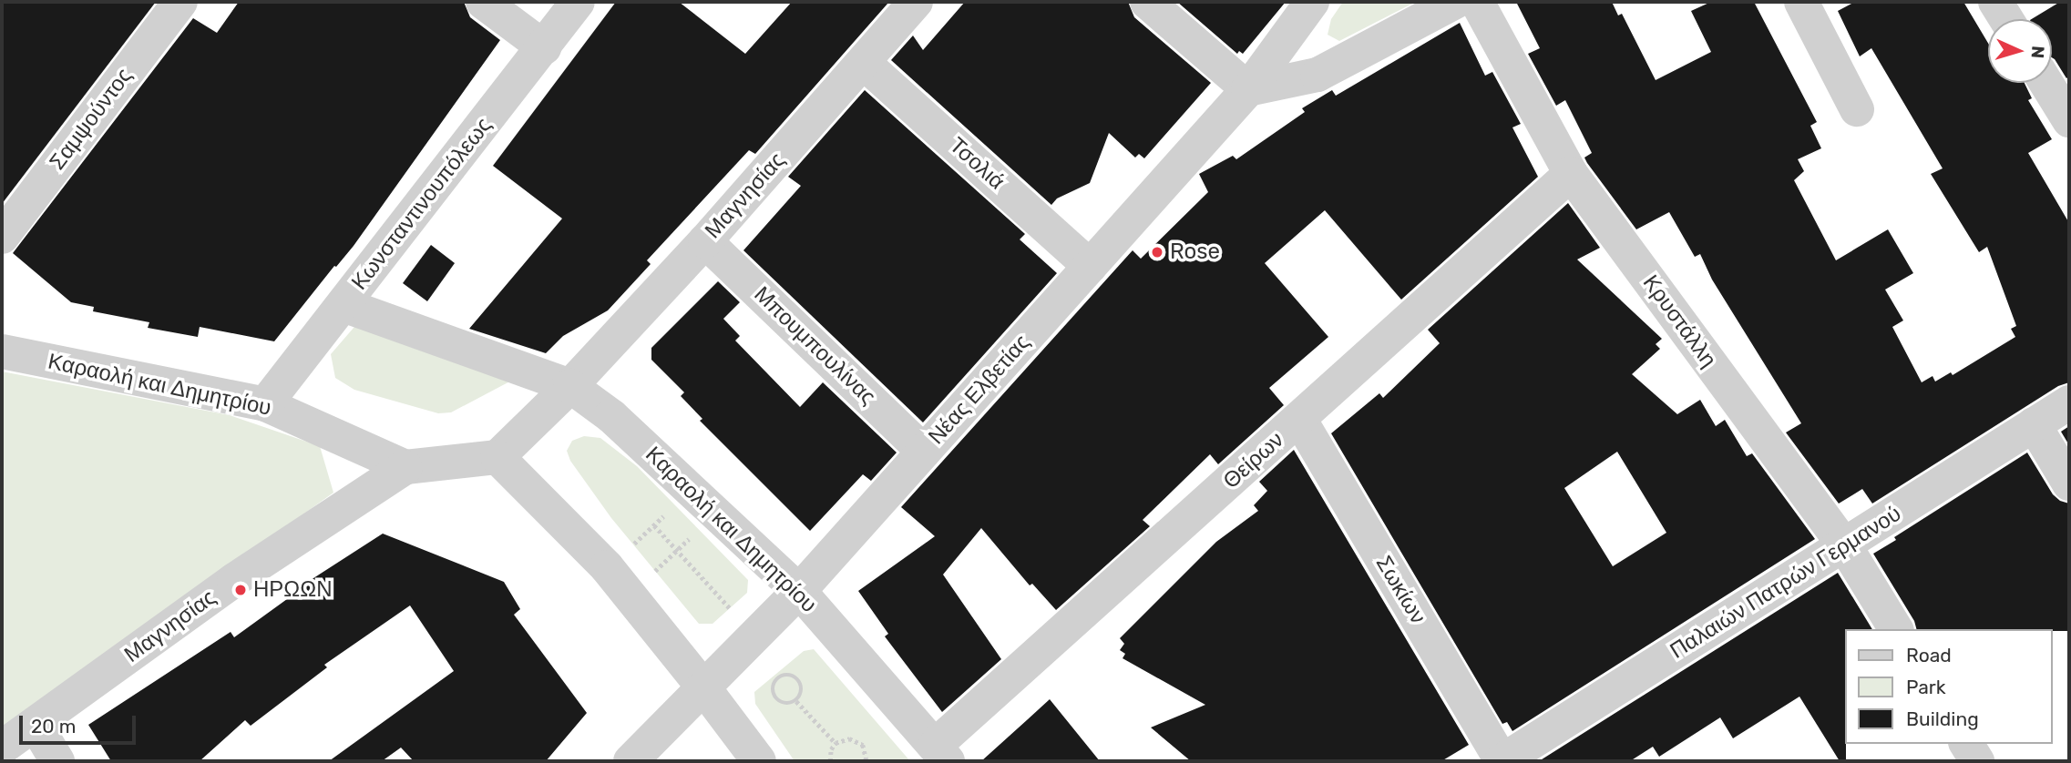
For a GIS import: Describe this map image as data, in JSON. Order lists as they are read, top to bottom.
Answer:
{
  "streets": {
    "street": [
      "Σαμψούντος",
      "Τσολιά",
      "Μαγνησίας",
      "Κωνσταντινουπόλεως",
      "Κρυστάλλη",
      "Μπουμπουλίνας",
      "Καραολή και Δημητρίου",
      "Νέας Ελβετίας",
      "Θείρων",
      "Παλαιών Πατρών Γερμανού",
      "Σωκίων"
    ]
  },
  "crossings": [
    ["Τσολιά", "Μαγνησίας"],
    ["Τσολιά", "Νέας Ελβετίας"],
    ["Μαγνησίας", "Μπουμπουλίνας"],
    ["Μαγνησίας", "Καραολή και Δημητρίου"],
    ["Κωνσταντινουπόλεως", "Καραολή και Δημητρίου"],
    ["Κρυστάλλη", "Θείρων"],
    ["Κρυστάλλη", "Παλαιών Πατρών Γερμανού"],
    ["Μπουμπουλίνας", "Νέας Ελβετίας"],
    ["Καραολή και Δημητρίου", "Νέας Ελβετίας"],
    ["Καραολή και Δημητρίου", "Θείρων"],
    ["Θείρων", "Σωκίων"],
    ["Παλαιών Πατρών Γερμανού", "Σωκίων"]
  ],
  "places": ["Rose", "ΗΡΩΩΝ"],
  "legend": ["Road", "Park", "Building"],
  "scale_bar": "20 m",
  "north": "right"
}
